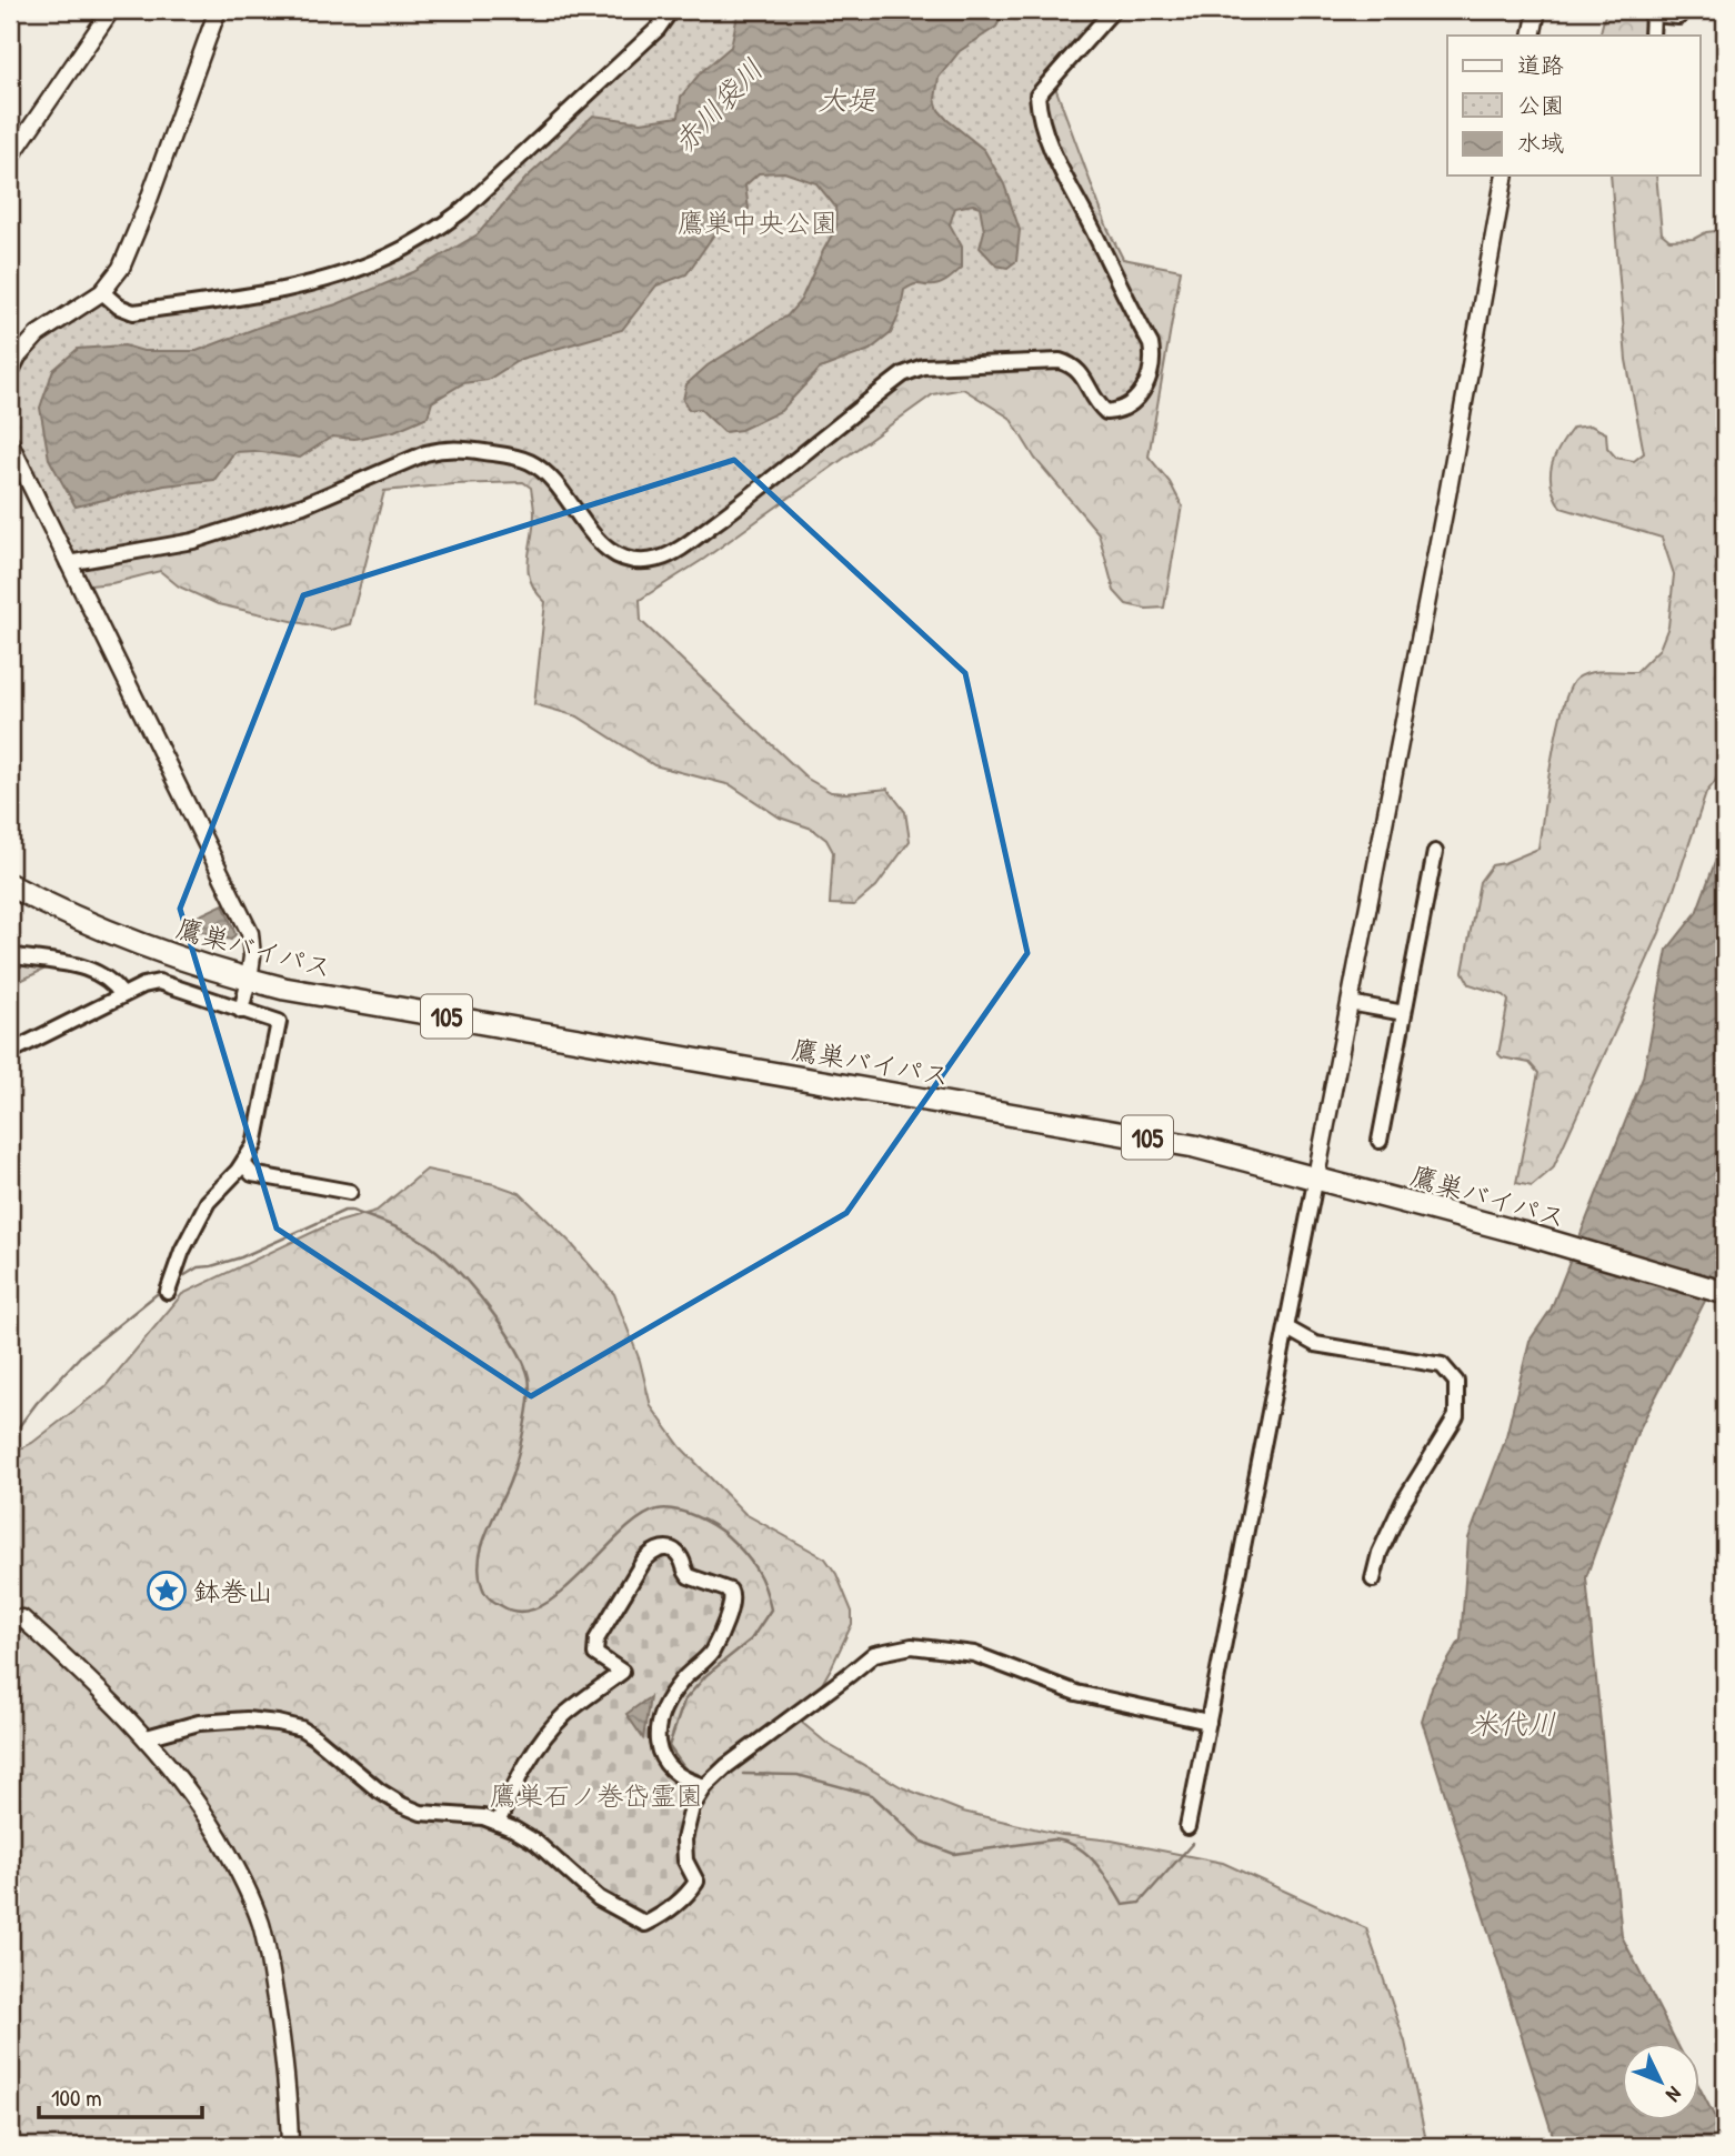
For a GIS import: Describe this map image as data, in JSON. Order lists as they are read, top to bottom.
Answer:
{
  "streets": {
    "highway": ["鷹巣バイパス", "105"]
  },
  "water": ["大堤", "赤川袋川", "米代川"],
  "parks": ["鷹巣中央公園", "鷹巣石ノ巻岱霊園"],
  "places": {
    "place": ["鉢巻山"]
  },
  "legend": ["道路", "公園", "水域"],
  "scale_bar": "100 m",
  "north": "bottom right"
}
